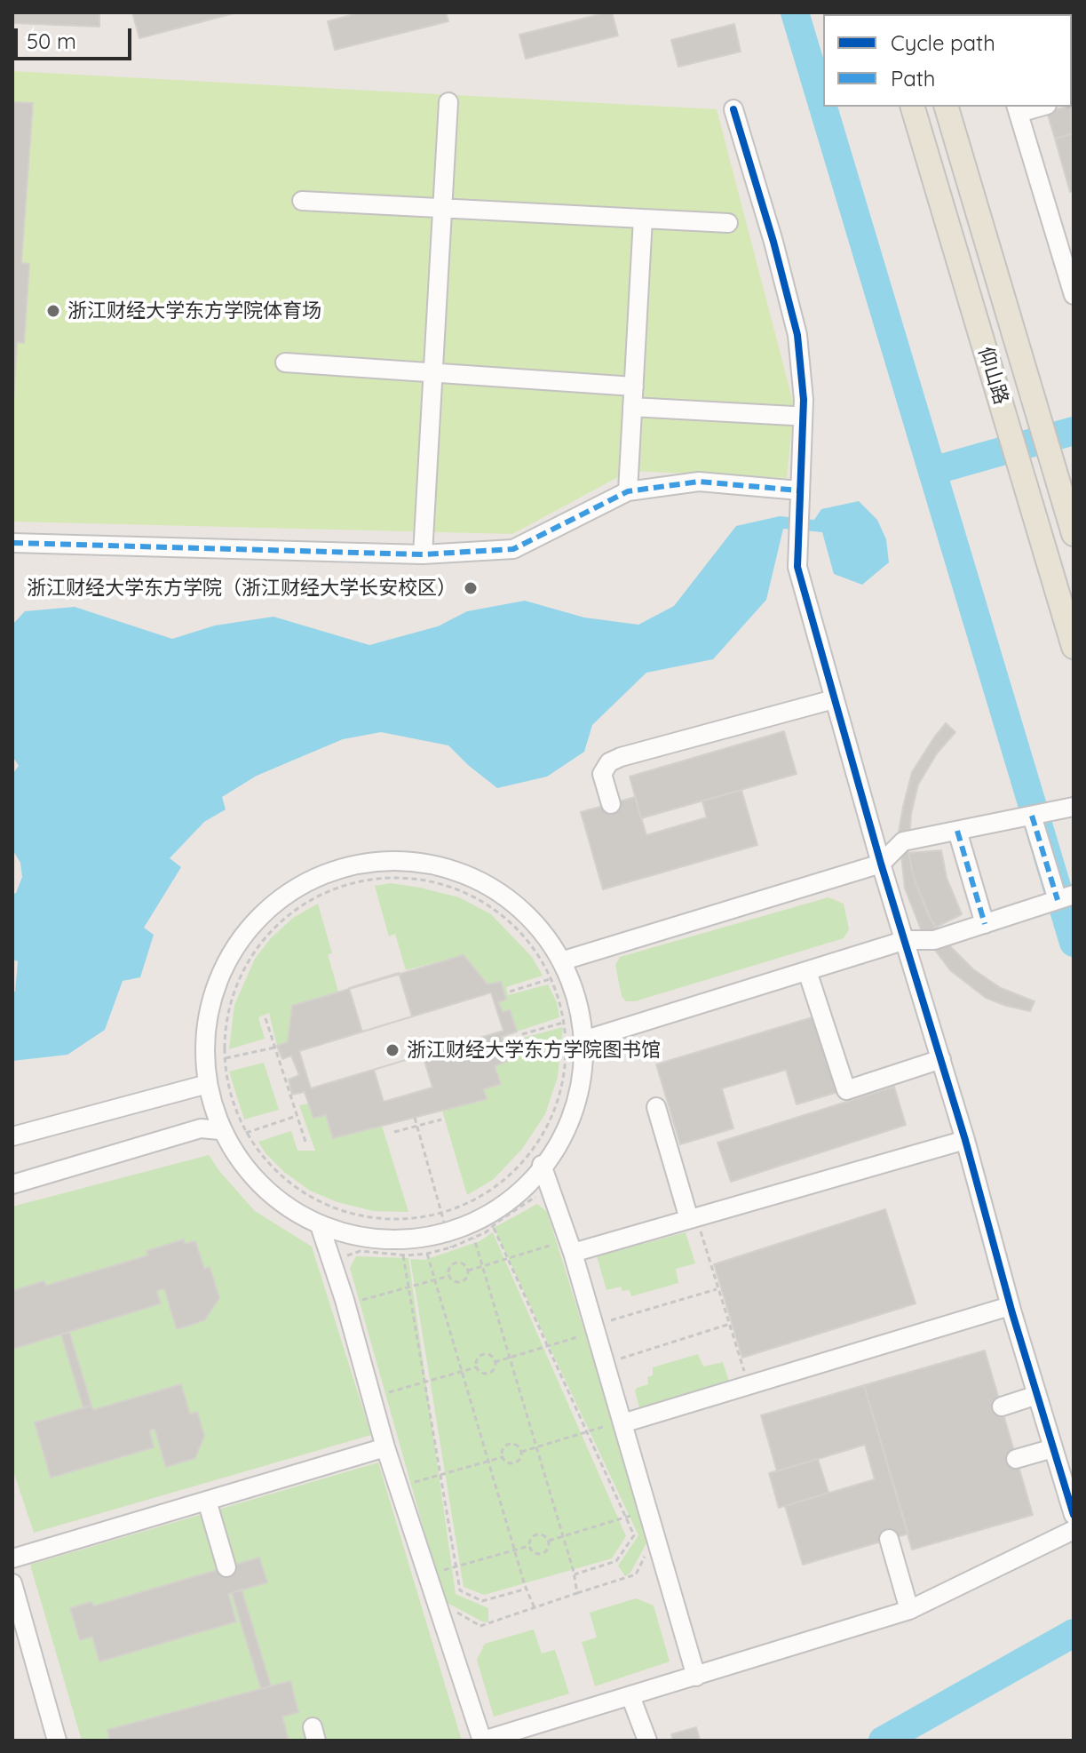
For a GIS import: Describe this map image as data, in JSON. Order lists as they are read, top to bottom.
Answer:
{
  "streets": {
    "main road": ["仰山路"]
  },
  "places": ["浙江财经大学东方学院体育场", "浙江财经大学东方学院（浙江财经大学长安校区）", "浙江财经大学东方学院图书馆"],
  "legend": ["Cycle path", "Path"],
  "scale_bar": "50 m"
}
